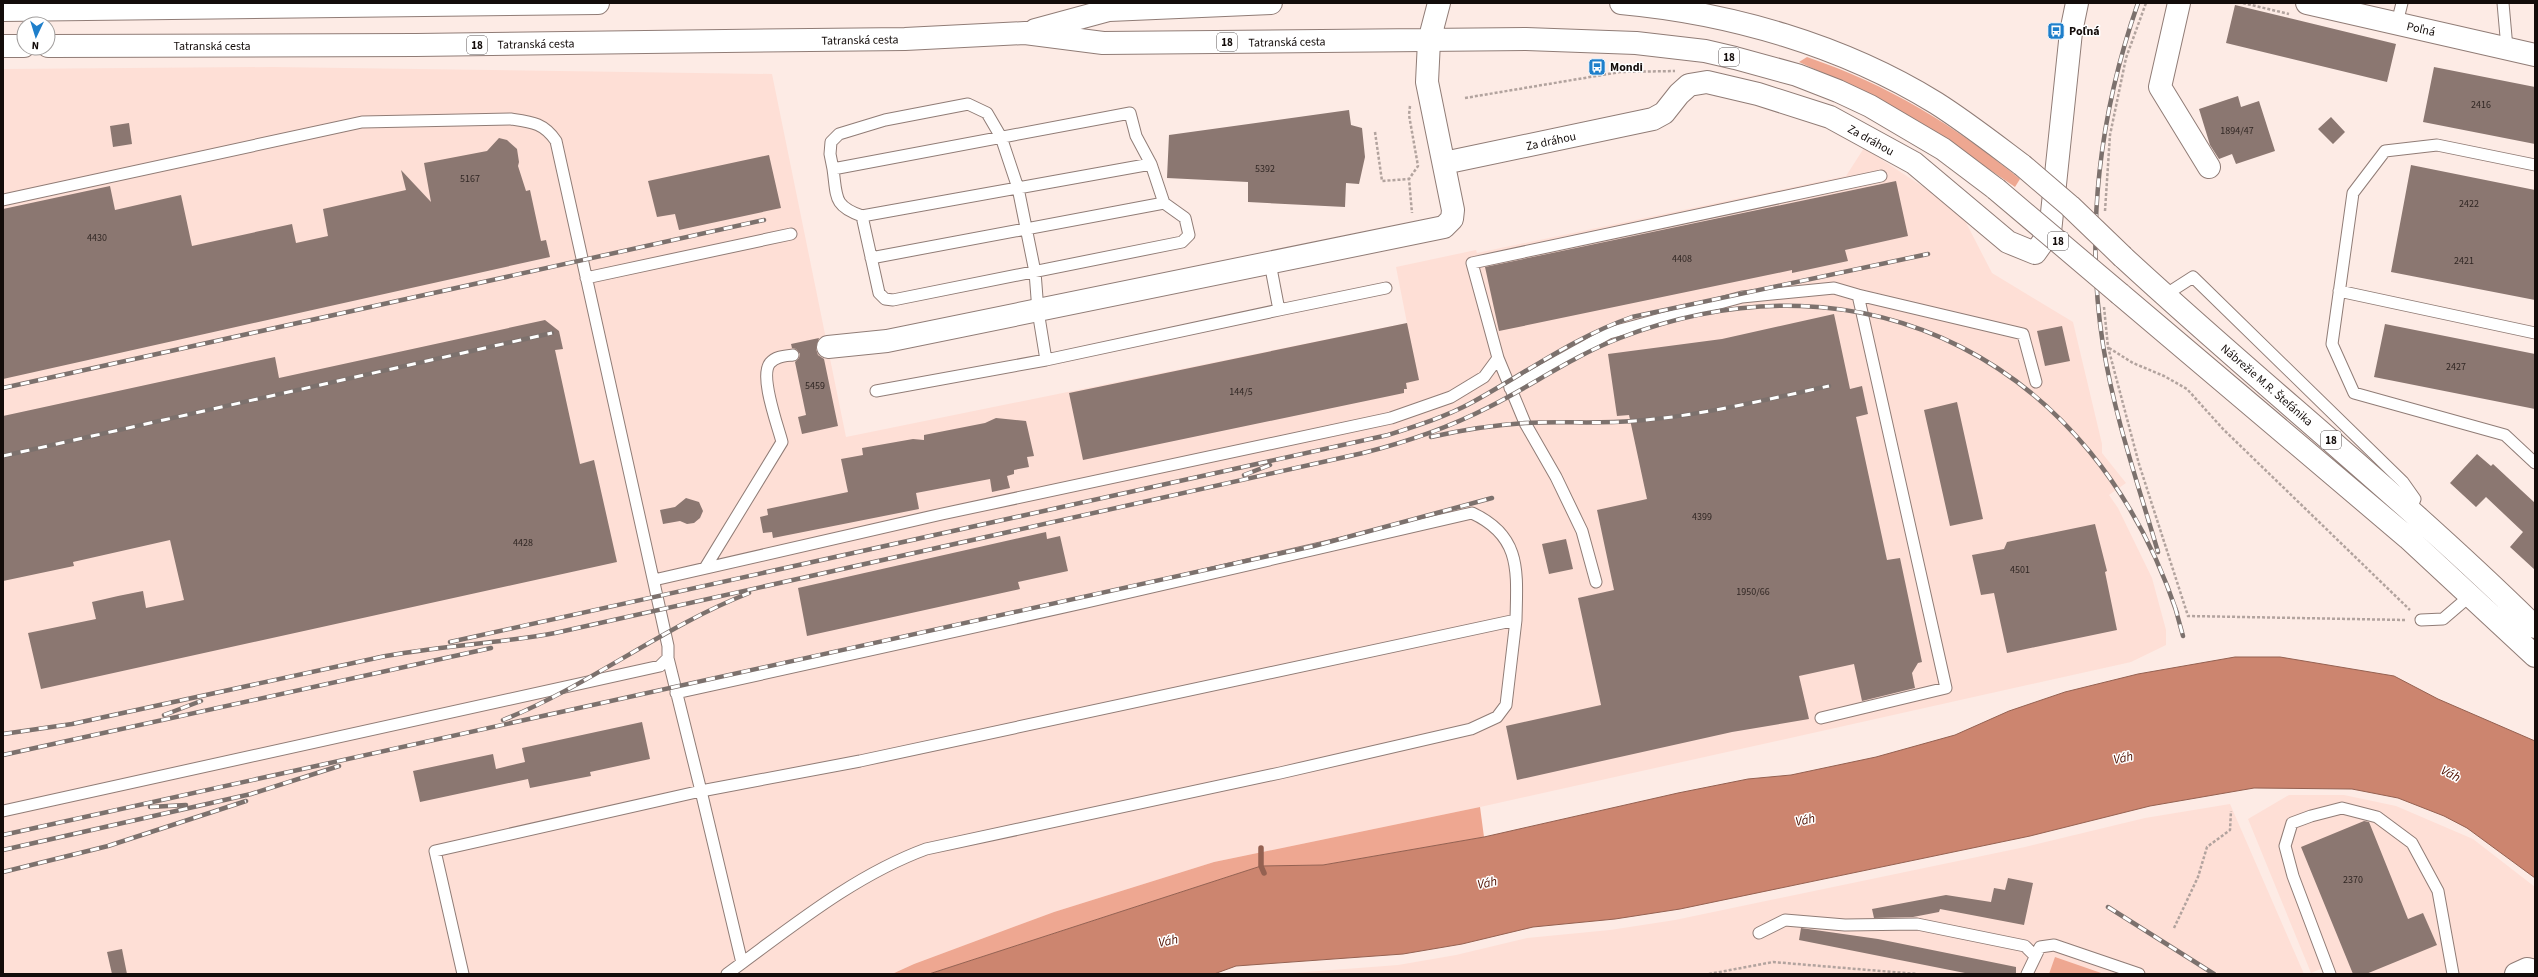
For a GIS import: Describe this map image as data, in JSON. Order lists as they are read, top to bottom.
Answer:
{
  "streets": {
    "main road": [
      "Poľná",
      "Tatranská cesta",
      "18",
      "Za dráhou",
      "Nábrežie M.R. Štefánika"
    ]
  },
  "crossings": [
    ["Tatranská cesta", "18"],
    ["18", "Nábrežie M.R. Štefánika"]
  ],
  "water": ["Váh"],
  "places": {
    "bus stop": ["Poľná", "Mondi"]
  },
  "house_numbers": [
    "2416",
    "1894/47",
    "5392",
    "5167",
    "2422",
    "4430",
    "4408",
    "2421",
    "2427",
    "5459",
    "144/5",
    "4399",
    "4428",
    "4501",
    "1950/66",
    "2370"
  ],
  "north": "bottom"
}
